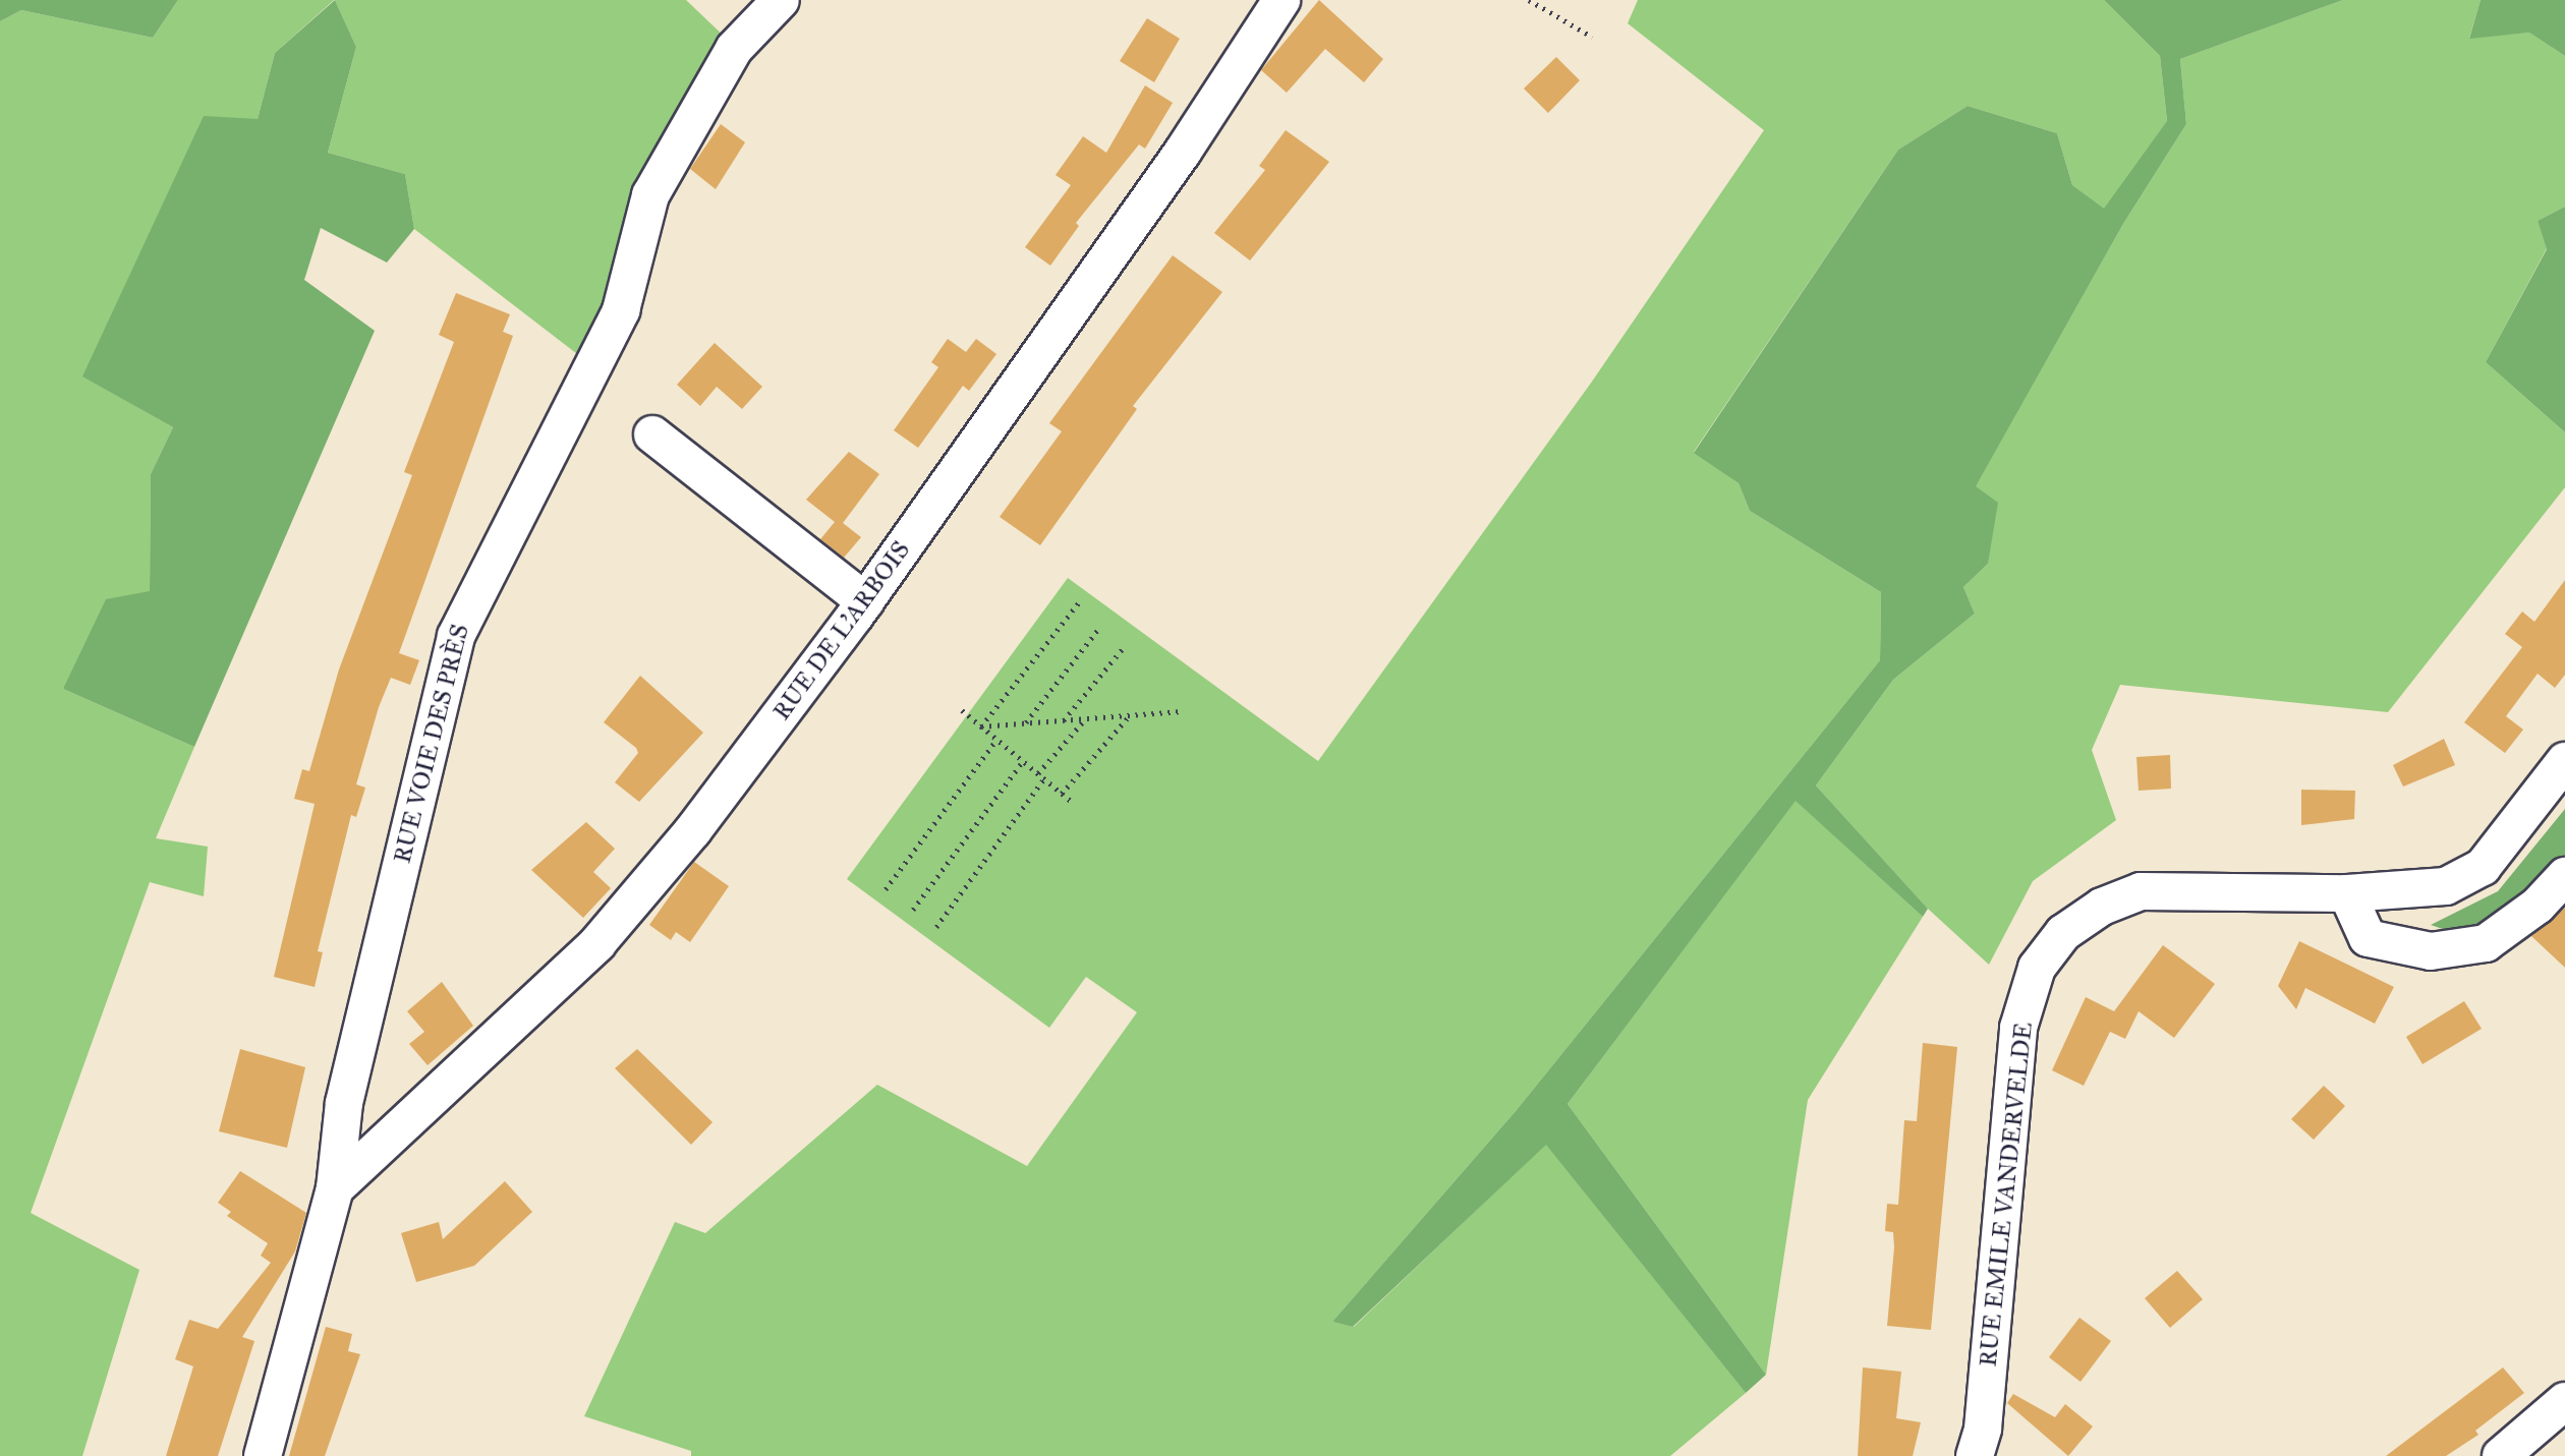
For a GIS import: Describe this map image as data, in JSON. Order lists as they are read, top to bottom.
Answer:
{
  "streets": {
    "street": ["RUE DE L'ARBOIS", "RUE VOIE DES PRÈS", "RUE EMILE VANDERVELDE"]
  },
  "crossings": [
    ["RUE DE L'ARBOIS", "RUE VOIE DES PRÈS"]
  ]
}
